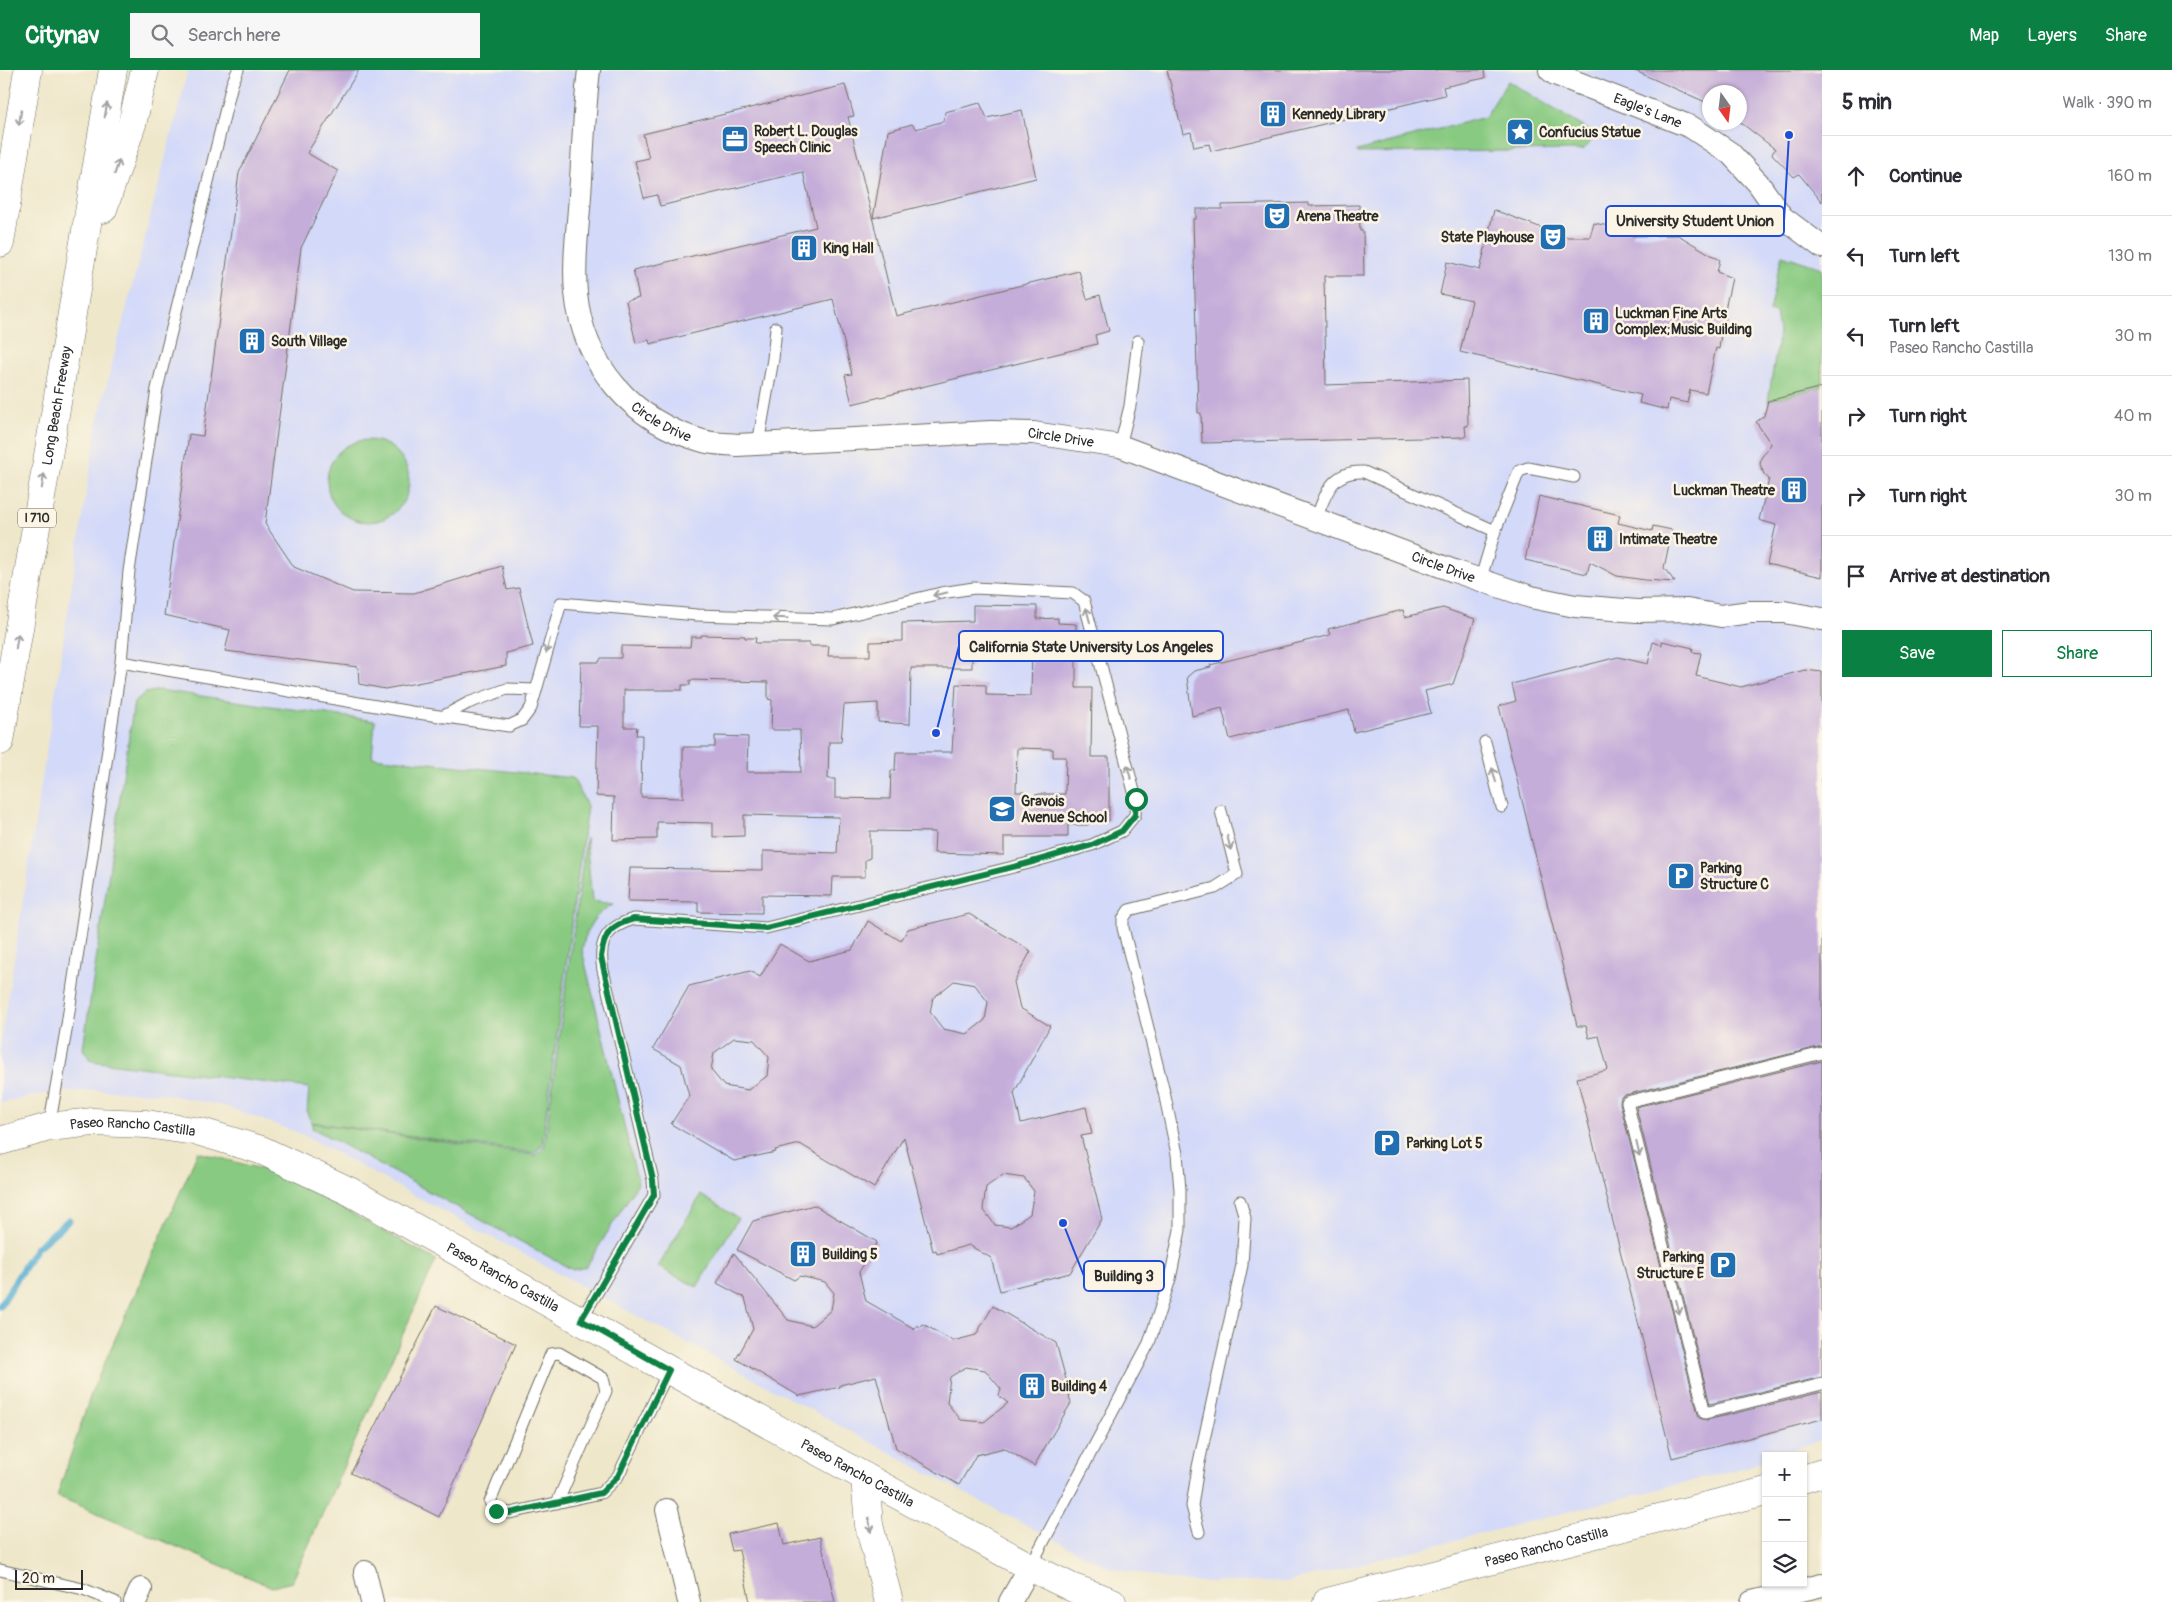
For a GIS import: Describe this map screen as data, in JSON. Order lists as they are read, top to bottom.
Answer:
{
  "streets": {
    "main road": ["Long Beach Freeway", "I 710", "Paseo Rancho Castilla"],
    "street": ["Eagle's Lane", "Circle Drive"]
  },
  "places": {
    "building": [
      "Kennedy Library",
      "King Hall",
      "Luckman Fine Arts Complex;Music Building",
      "South Village",
      "Luckman Theatre",
      "Intimate Theatre",
      "Building 5",
      "Building 4"
    ],
    "place": ["Confucius Statue"],
    "other": ["University Student Union", "California State University Los Angeles", "Building 3"],
    "office": ["Robert L. Douglas Speech Clinic"],
    "theatre": ["Arena Theatre", "State Playhouse"],
    "school or university": ["Gravois Avenue School"],
    "parking": ["Parking Structure C", "Parking Lot 5", "Parking Structure E"]
  },
  "scale_bar": "20 m",
  "north": "bottom",
  "page": {
    "header": "Citynav",
    "search": "Search here",
    "nav": ["Map", "Layers", "Share"],
    "heading": ["5 min", "Walk · 390 m"],
    "list": [
      ["Continue", "160 m"],
      ["Turn left", "130 m"],
      ["Turn left", "Paseo Rancho Castilla", "30 m"],
      ["Turn right", "40 m"],
      ["Turn right", "30 m"],
      "Arrive at destination"
    ],
    "buttons": ["Save", "Share"],
    "map_buttons": ["+", "−"],
    "scale": "20 m"
  }
}
